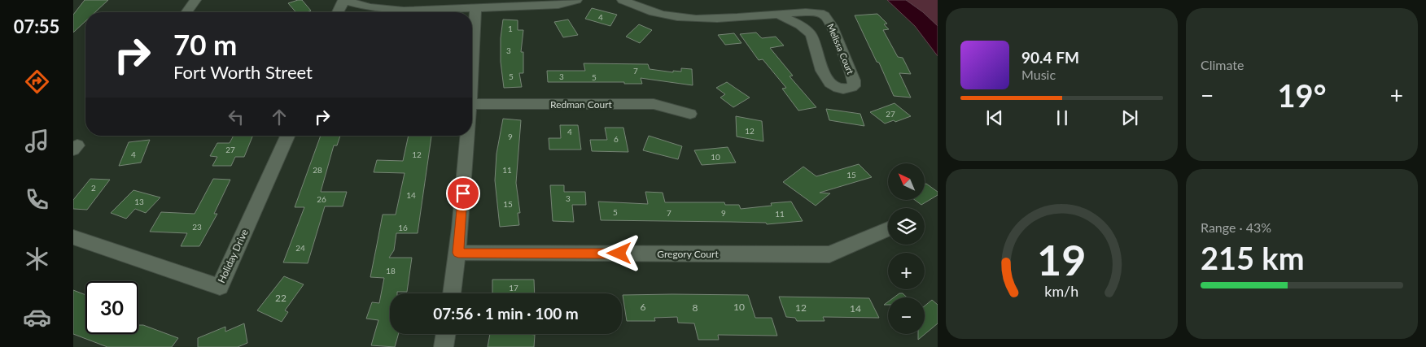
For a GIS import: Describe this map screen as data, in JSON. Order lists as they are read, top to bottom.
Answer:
{
  "streets": {
    "street": [
      "Melissa Court",
      "Redman Court",
      "Gregory Court",
      "Holiday Drive"
    ]
  },
  "house_numbers": [
    "4",
    "1",
    "3",
    "7",
    "5",
    "3",
    "5",
    "27",
    "12",
    "4",
    "9",
    "6",
    "27",
    "4",
    "12",
    "10",
    "28",
    "11",
    "15",
    "2",
    "14",
    "3",
    "26",
    "13",
    "15",
    "5",
    "7",
    "9",
    "11",
    "23",
    "16",
    "24",
    "18",
    "17",
    "22",
    "6",
    "10",
    "8",
    "12",
    "14"
  ],
  "north": "top left",
  "page": {
    "tabs": "07:55",
    "tile": [
      "Climate",
      ["Range · 43%", "215 km"]
    ],
    "turn": ["70 m", "Fort Worth Street"],
    "song": ["90.4 FM", "Music"],
    "heat": ["−", "19°", "+"],
    "map_buttons": ["+", "−"],
    "limit": "30",
    "trip": "07:56 · 1 min · 100 m",
    "gauge": ["19", "km/h"]
  }
}
